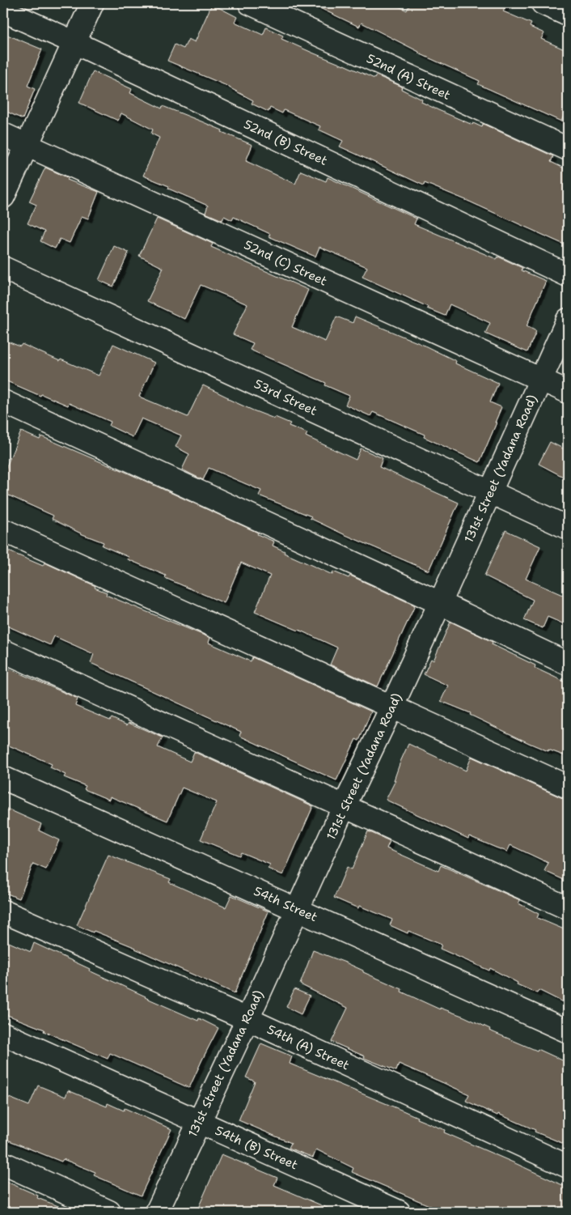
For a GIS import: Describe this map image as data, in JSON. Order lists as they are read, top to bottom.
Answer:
{
  "streets": {
    "street": [
      "52nd (A) Street",
      "52nd (B) Street",
      "52nd (C) Street",
      "53rd Street",
      "131st Street (Yadana Road)",
      "54th Street",
      "54th (A) Street",
      "54th (B) Street"
    ]
  },
  "crossings": [
    ["52nd (C) Street", "131st Street (Yadana Road)"],
    ["53rd Street", "131st Street (Yadana Road)"],
    ["131st Street (Yadana Road)", "54th Street"],
    ["131st Street (Yadana Road)", "54th (A) Street"],
    ["131st Street (Yadana Road)", "54th (B) Street"]
  ]
}
